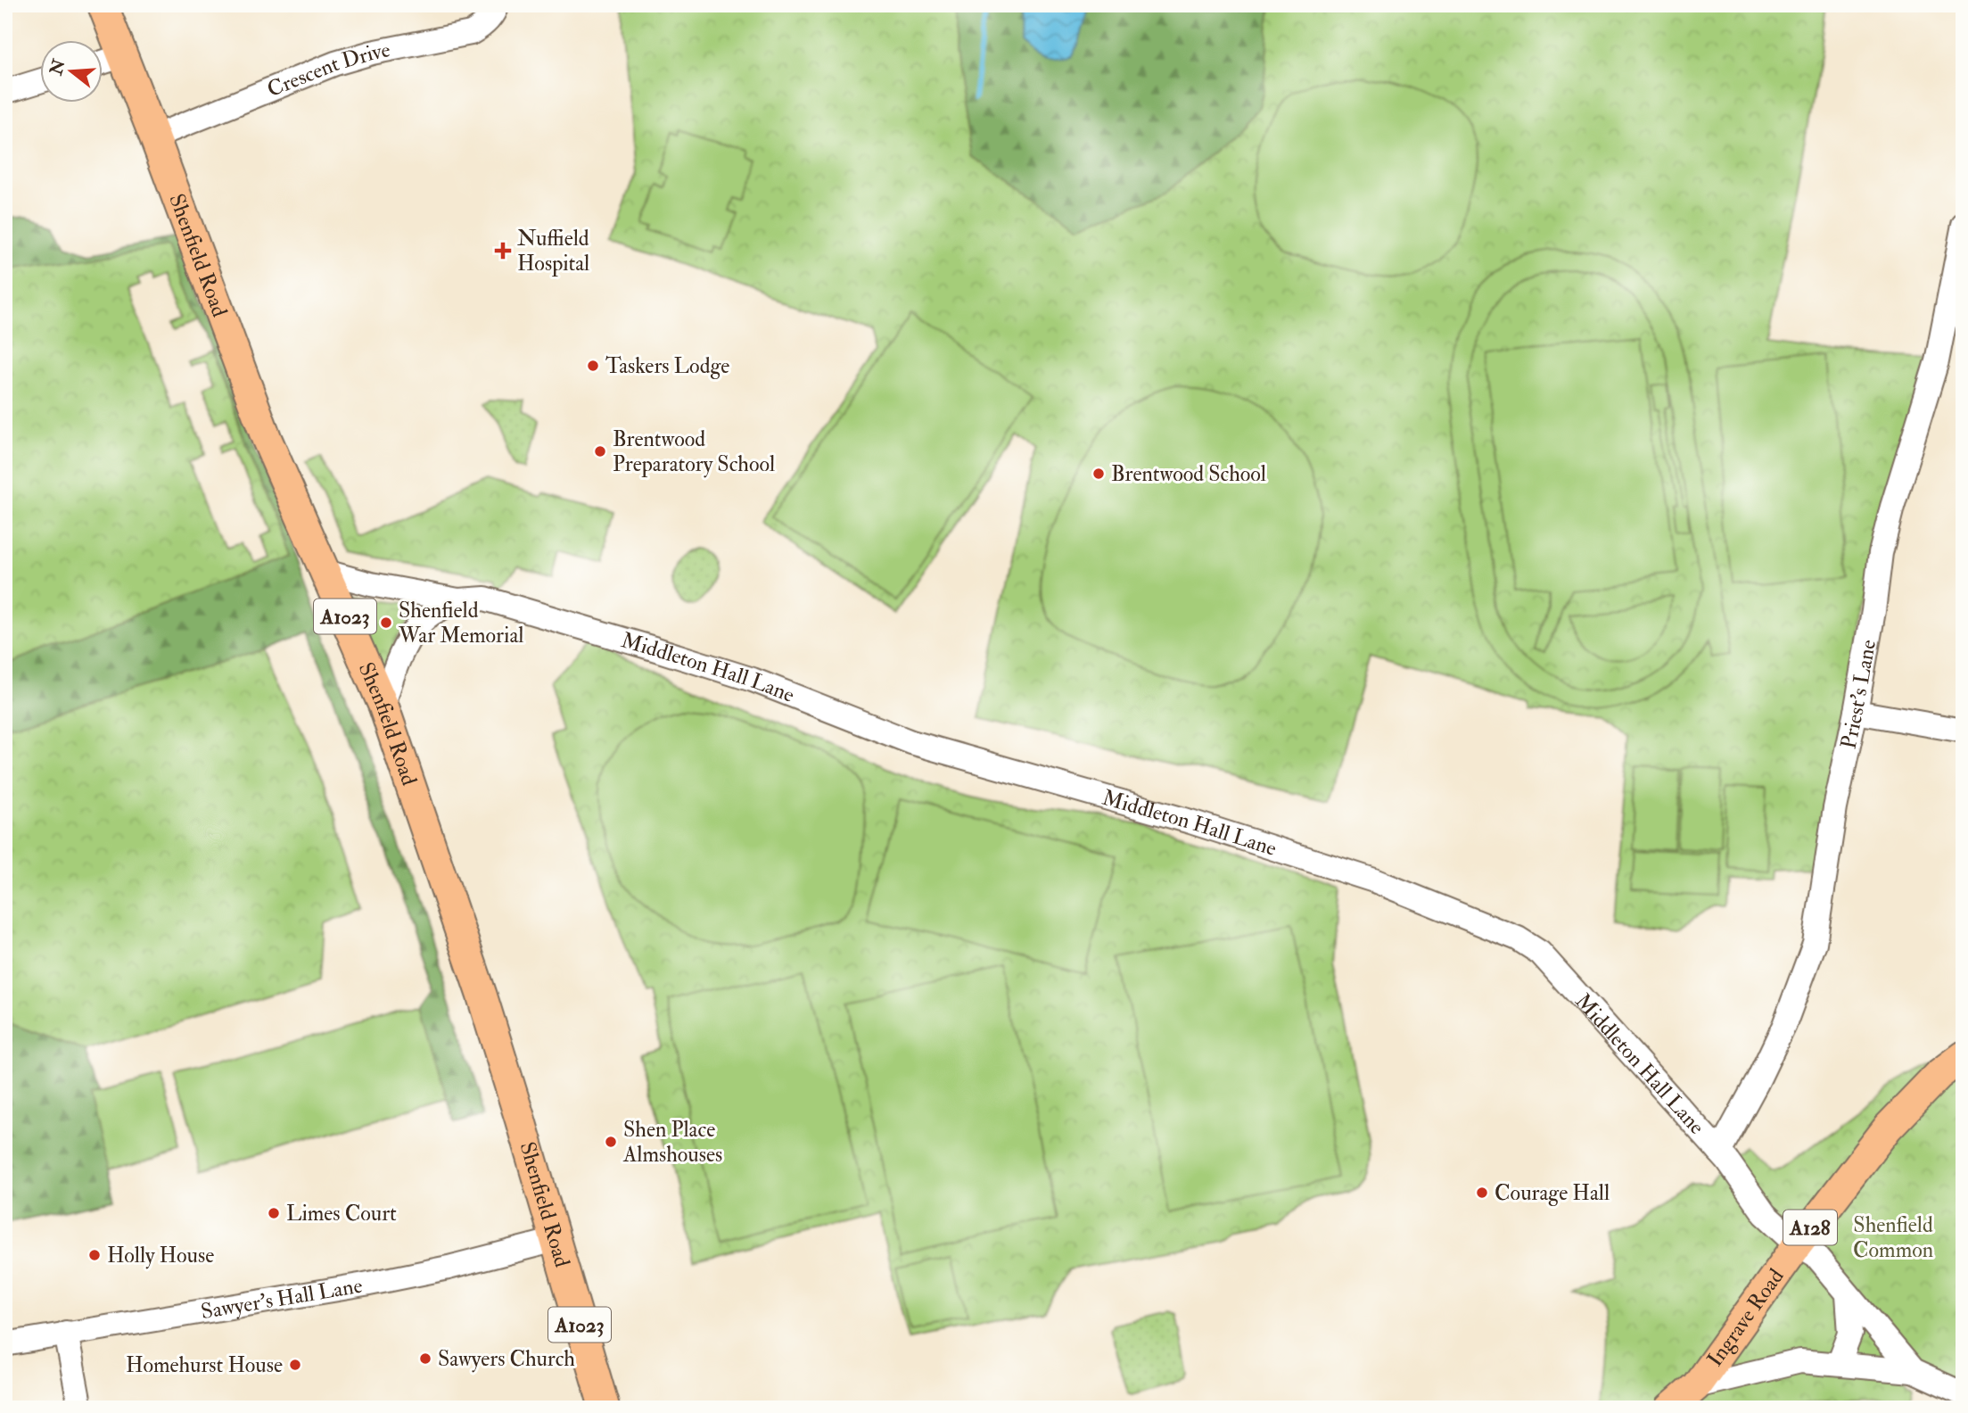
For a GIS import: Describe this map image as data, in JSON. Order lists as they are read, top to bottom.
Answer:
{
  "streets": {
    "main road": [
      "Shenfield Road",
      "A1023",
      "A128",
      "Ingrave Road"
    ],
    "street": [
      "Crescent Drive",
      "Middleton Hall Lane",
      "Priest's Lane",
      "Sawyer's Hall Lane"
    ]
  },
  "crossings": [
    ["Crescent Drive", "Shenfield Road"],
    ["Shenfield Road", "Middleton Hall Lane"],
    ["Shenfield Road", "Sawyer's Hall Lane"],
    ["Middleton Hall Lane", "Priest's Lane"],
    ["Middleton Hall Lane", "Ingrave Road"]
  ],
  "parks": ["Shenfield Common"],
  "places": {
    "health": ["Nuffield Hospital"],
    "other": [
      "Taskers Lodge",
      "Brentwood Preparatory School",
      "Brentwood School",
      "Shenfield War Memorial",
      "Shen Place Almshouses",
      "Courage Hall",
      "Limes Court",
      "Holly House",
      "Sawyers Church",
      "Homehurst House"
    ]
  },
  "north": "left"
}
